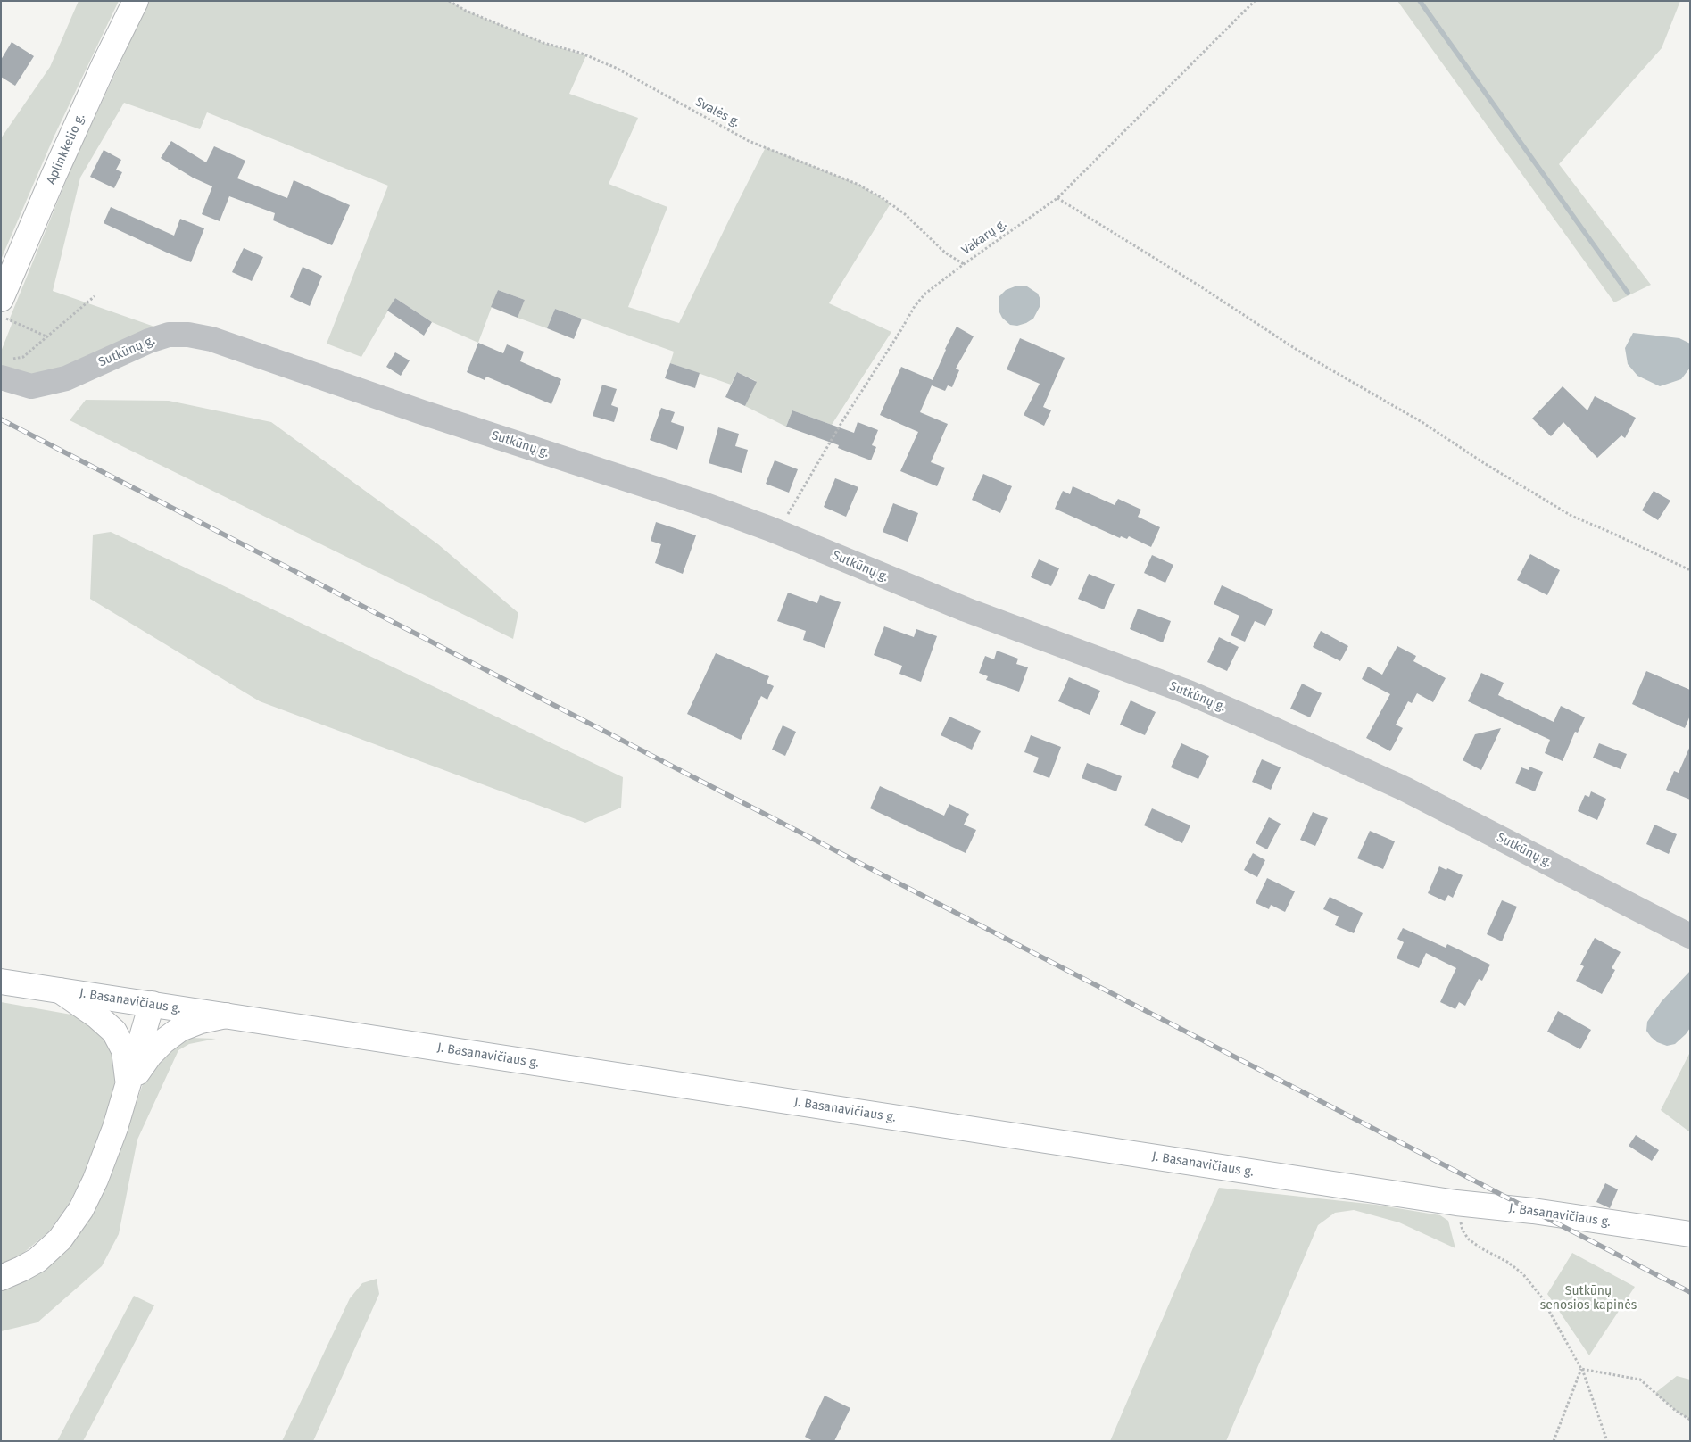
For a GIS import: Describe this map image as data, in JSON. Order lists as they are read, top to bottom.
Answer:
{
  "streets": {
    "main road": ["Aplinkkelio g.", "J. Basanavičiaus g."],
    "street": ["Sutkūnų g."],
    "path": ["Svalės g.", "Vakarų g."]
  },
  "crossings": [
    ["Svalės g.", "Vakarų g."],
    ["Vakarų g.", "Sutkūnų g."]
  ],
  "parks": ["Sutkūnų senosios kapinės"]
}
